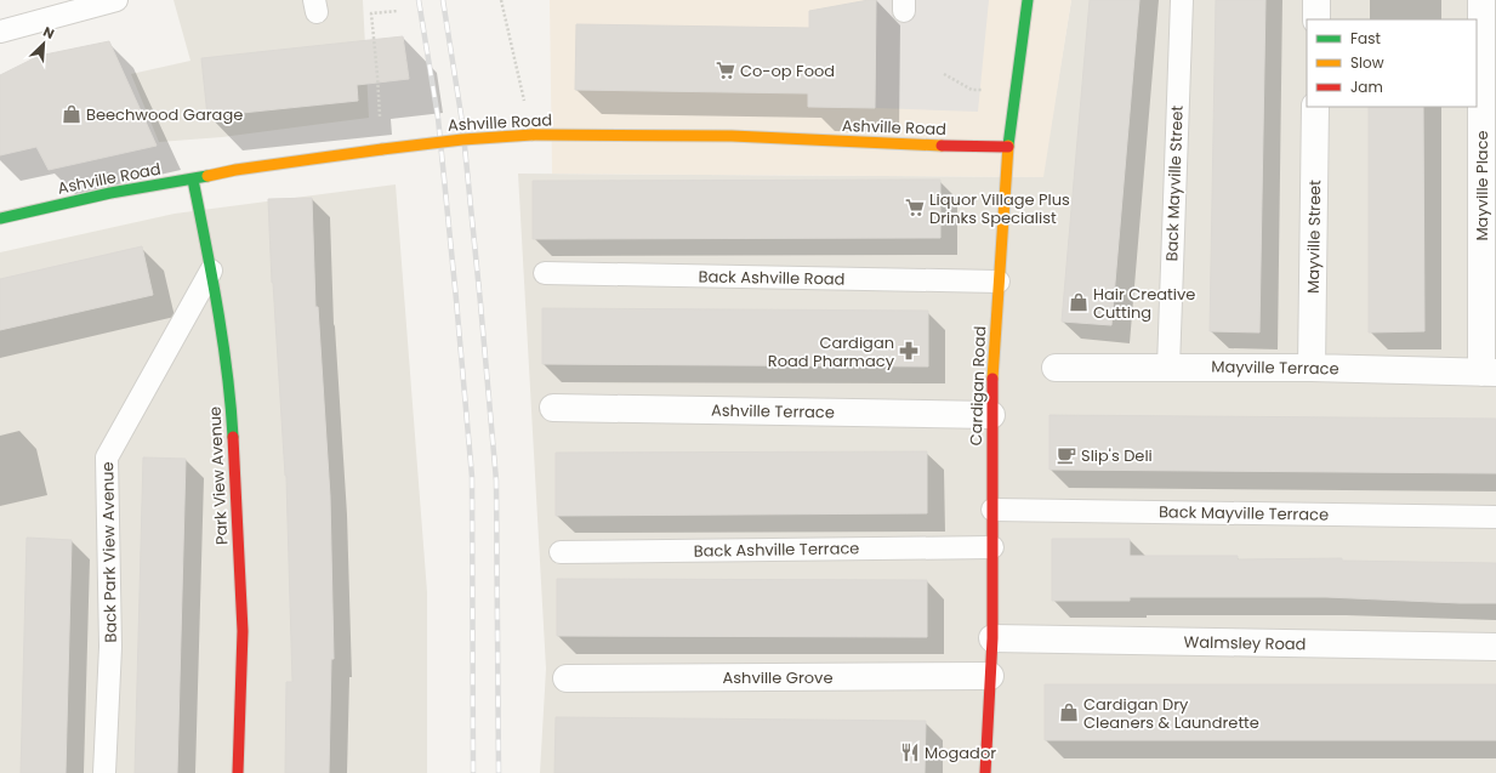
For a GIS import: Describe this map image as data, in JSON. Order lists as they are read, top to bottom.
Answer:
{
  "streets": {
    "street": [
      "Ashville Road",
      "Mayville Place",
      "Mayville Street",
      "Mayville Terrace",
      "Cardigan Road",
      "Ashville Terrace",
      "Park View Avenue",
      "Walmsley Road",
      "Ashville Grove"
    ],
    "lane": [
      "Back Mayville Street",
      "Back Ashville Road",
      "Back Mayville Terrace",
      "Back Ashville Terrace",
      "Back Park View Avenue"
    ]
  },
  "crossings": [
    ["Ashville Road", "Cardigan Road"],
    ["Ashville Road", "Park View Avenue"],
    ["Back Mayville Street", "Mayville Terrace"],
    ["Mayville Place", "Mayville Terrace"],
    ["Mayville Street", "Mayville Terrace"],
    ["Back Ashville Road", "Cardigan Road"],
    ["Cardigan Road", "Ashville Terrace"],
    ["Cardigan Road", "Back Mayville Terrace"],
    ["Cardigan Road", "Back Ashville Terrace"],
    ["Cardigan Road", "Walmsley Road"],
    ["Cardigan Road", "Ashville Grove"],
    ["Park View Avenue", "Back Park View Avenue"]
  ],
  "places": {
    "supermarket": ["Co-op Food", "Liquor Village Plus Drinks Specialist"],
    "shop": ["Beechwood Garage", "Hair Creative Cutting", "Cardigan Dry Cleaners & Laundrette"],
    "pharmacy": ["Cardigan Road Pharmacy"],
    "cafe": ["Slip's Deli"],
    "restaurant": ["Mogador"]
  },
  "legend": ["Fast", "Slow", "Jam"],
  "north": "top right"
}
